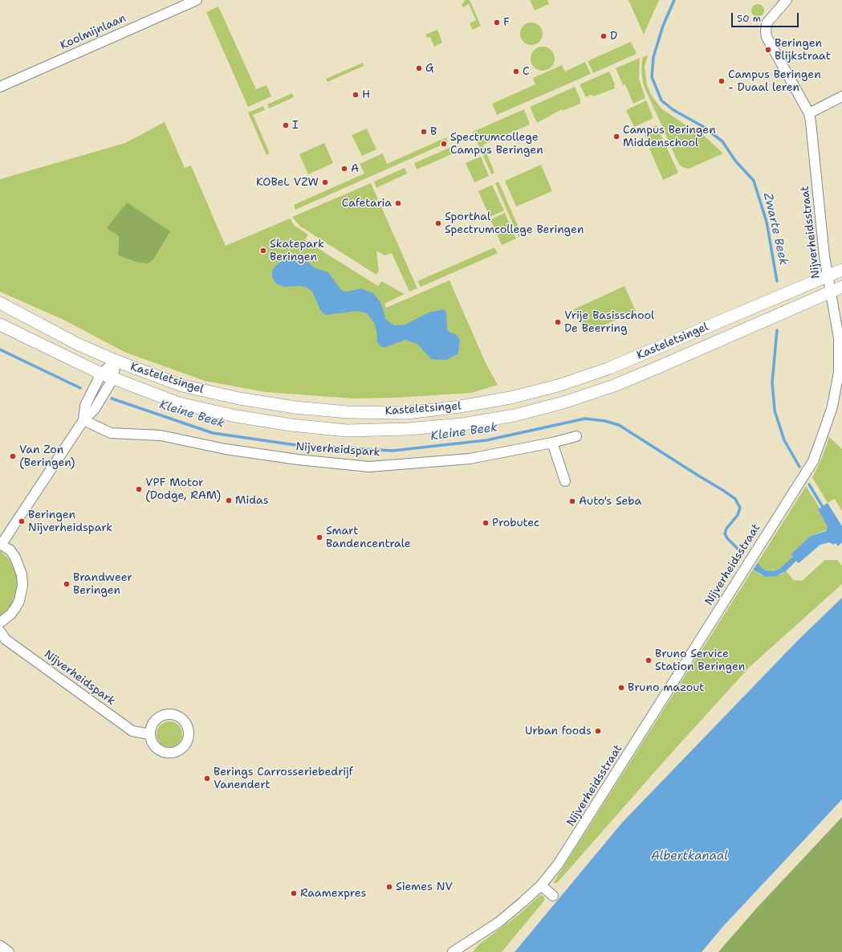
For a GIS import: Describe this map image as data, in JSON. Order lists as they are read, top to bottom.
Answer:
{
  "streets": {
    "main road": ["Kasteletsingel"],
    "street": ["Koolmijnlaan", "Nijverheidsstraat", "Nijverheidspark"]
  },
  "crossings": [
    ["Nijverheidsstraat", "Kasteletsingel"]
  ],
  "water": ["Zwarte Beek", "Kleine Beek", "Albertkanaal"],
  "places": [
    "F",
    "D",
    "Beringen Blijkstraat",
    "G",
    "C",
    "Campus Beringen - Duaal leren",
    "H",
    "I",
    "B",
    "Campus Beringen Middenschool",
    "Spectrumcollege Campus Beringen",
    "A",
    "KOBeL VZW",
    "Cafetaria",
    "Sporthal Spectrumcollege Beringen",
    "Skatepark Beringen",
    "Vrije Basisschool De Beerring",
    "Van Zon (Beringen)",
    "VPF Motor (Dodge, RAM)",
    "Midas",
    "Auto's Seba",
    "Beringen Nijverheidspark",
    "Probutec",
    "Smart Bandencentrale",
    "Brandweer Beringen",
    "Bruno Service Station Beringen",
    "Bruno mazout",
    "Urban foods",
    "Berings Carrosseriebedrijf Vanendert",
    "Siemes NV",
    "Raamexpres"
  ],
  "scale_bar": "50 m"
}
